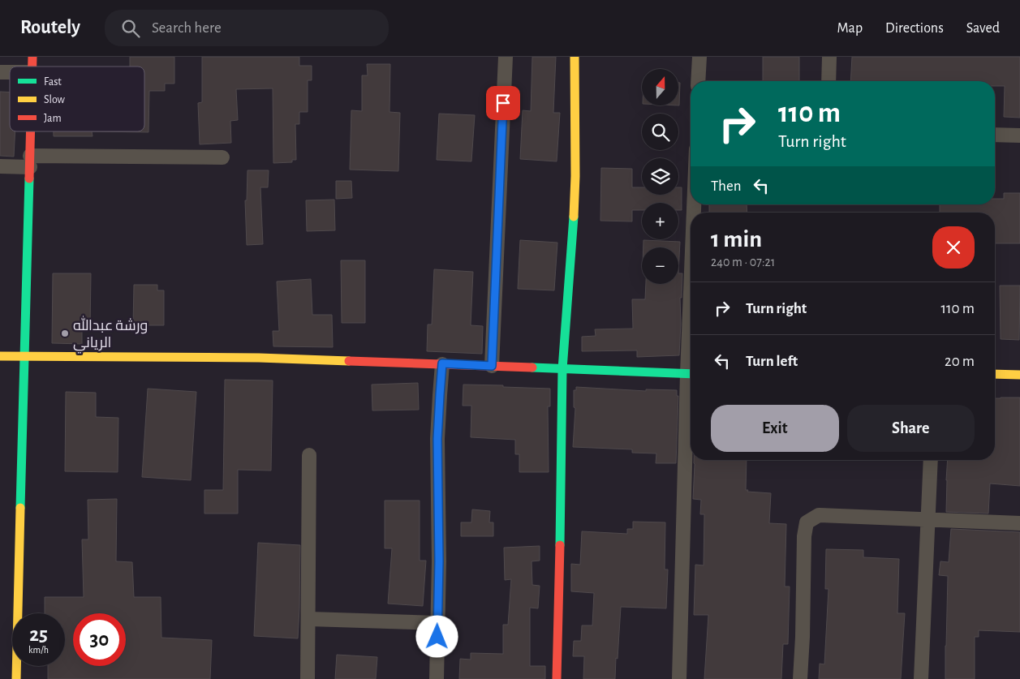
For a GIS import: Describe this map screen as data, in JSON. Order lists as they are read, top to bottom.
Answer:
{
  "places": ["ورشة عبدالله الرياني"],
  "legend": ["Fast", "Slow", "Jam"],
  "north": "top",
  "page": {
    "header": "Routely",
    "search": "Search here",
    "nav": ["Map", "Directions", "Saved"],
    "map_buttons": ["+", "−"],
    "turn": ["110 m", "Turn right"],
    "then": "Then",
    "heading": ["1 min", "240 m · 07:21"],
    "list": [
      {
        "name": "Turn right",
        "value": "110 m"
      },
      {
        "name": "Turn left",
        "value": "20 m"
      }
    ],
    "buttons": ["Exit", "Share"],
    "speed": "25 km/h",
    "limit": "30"
  }
}
